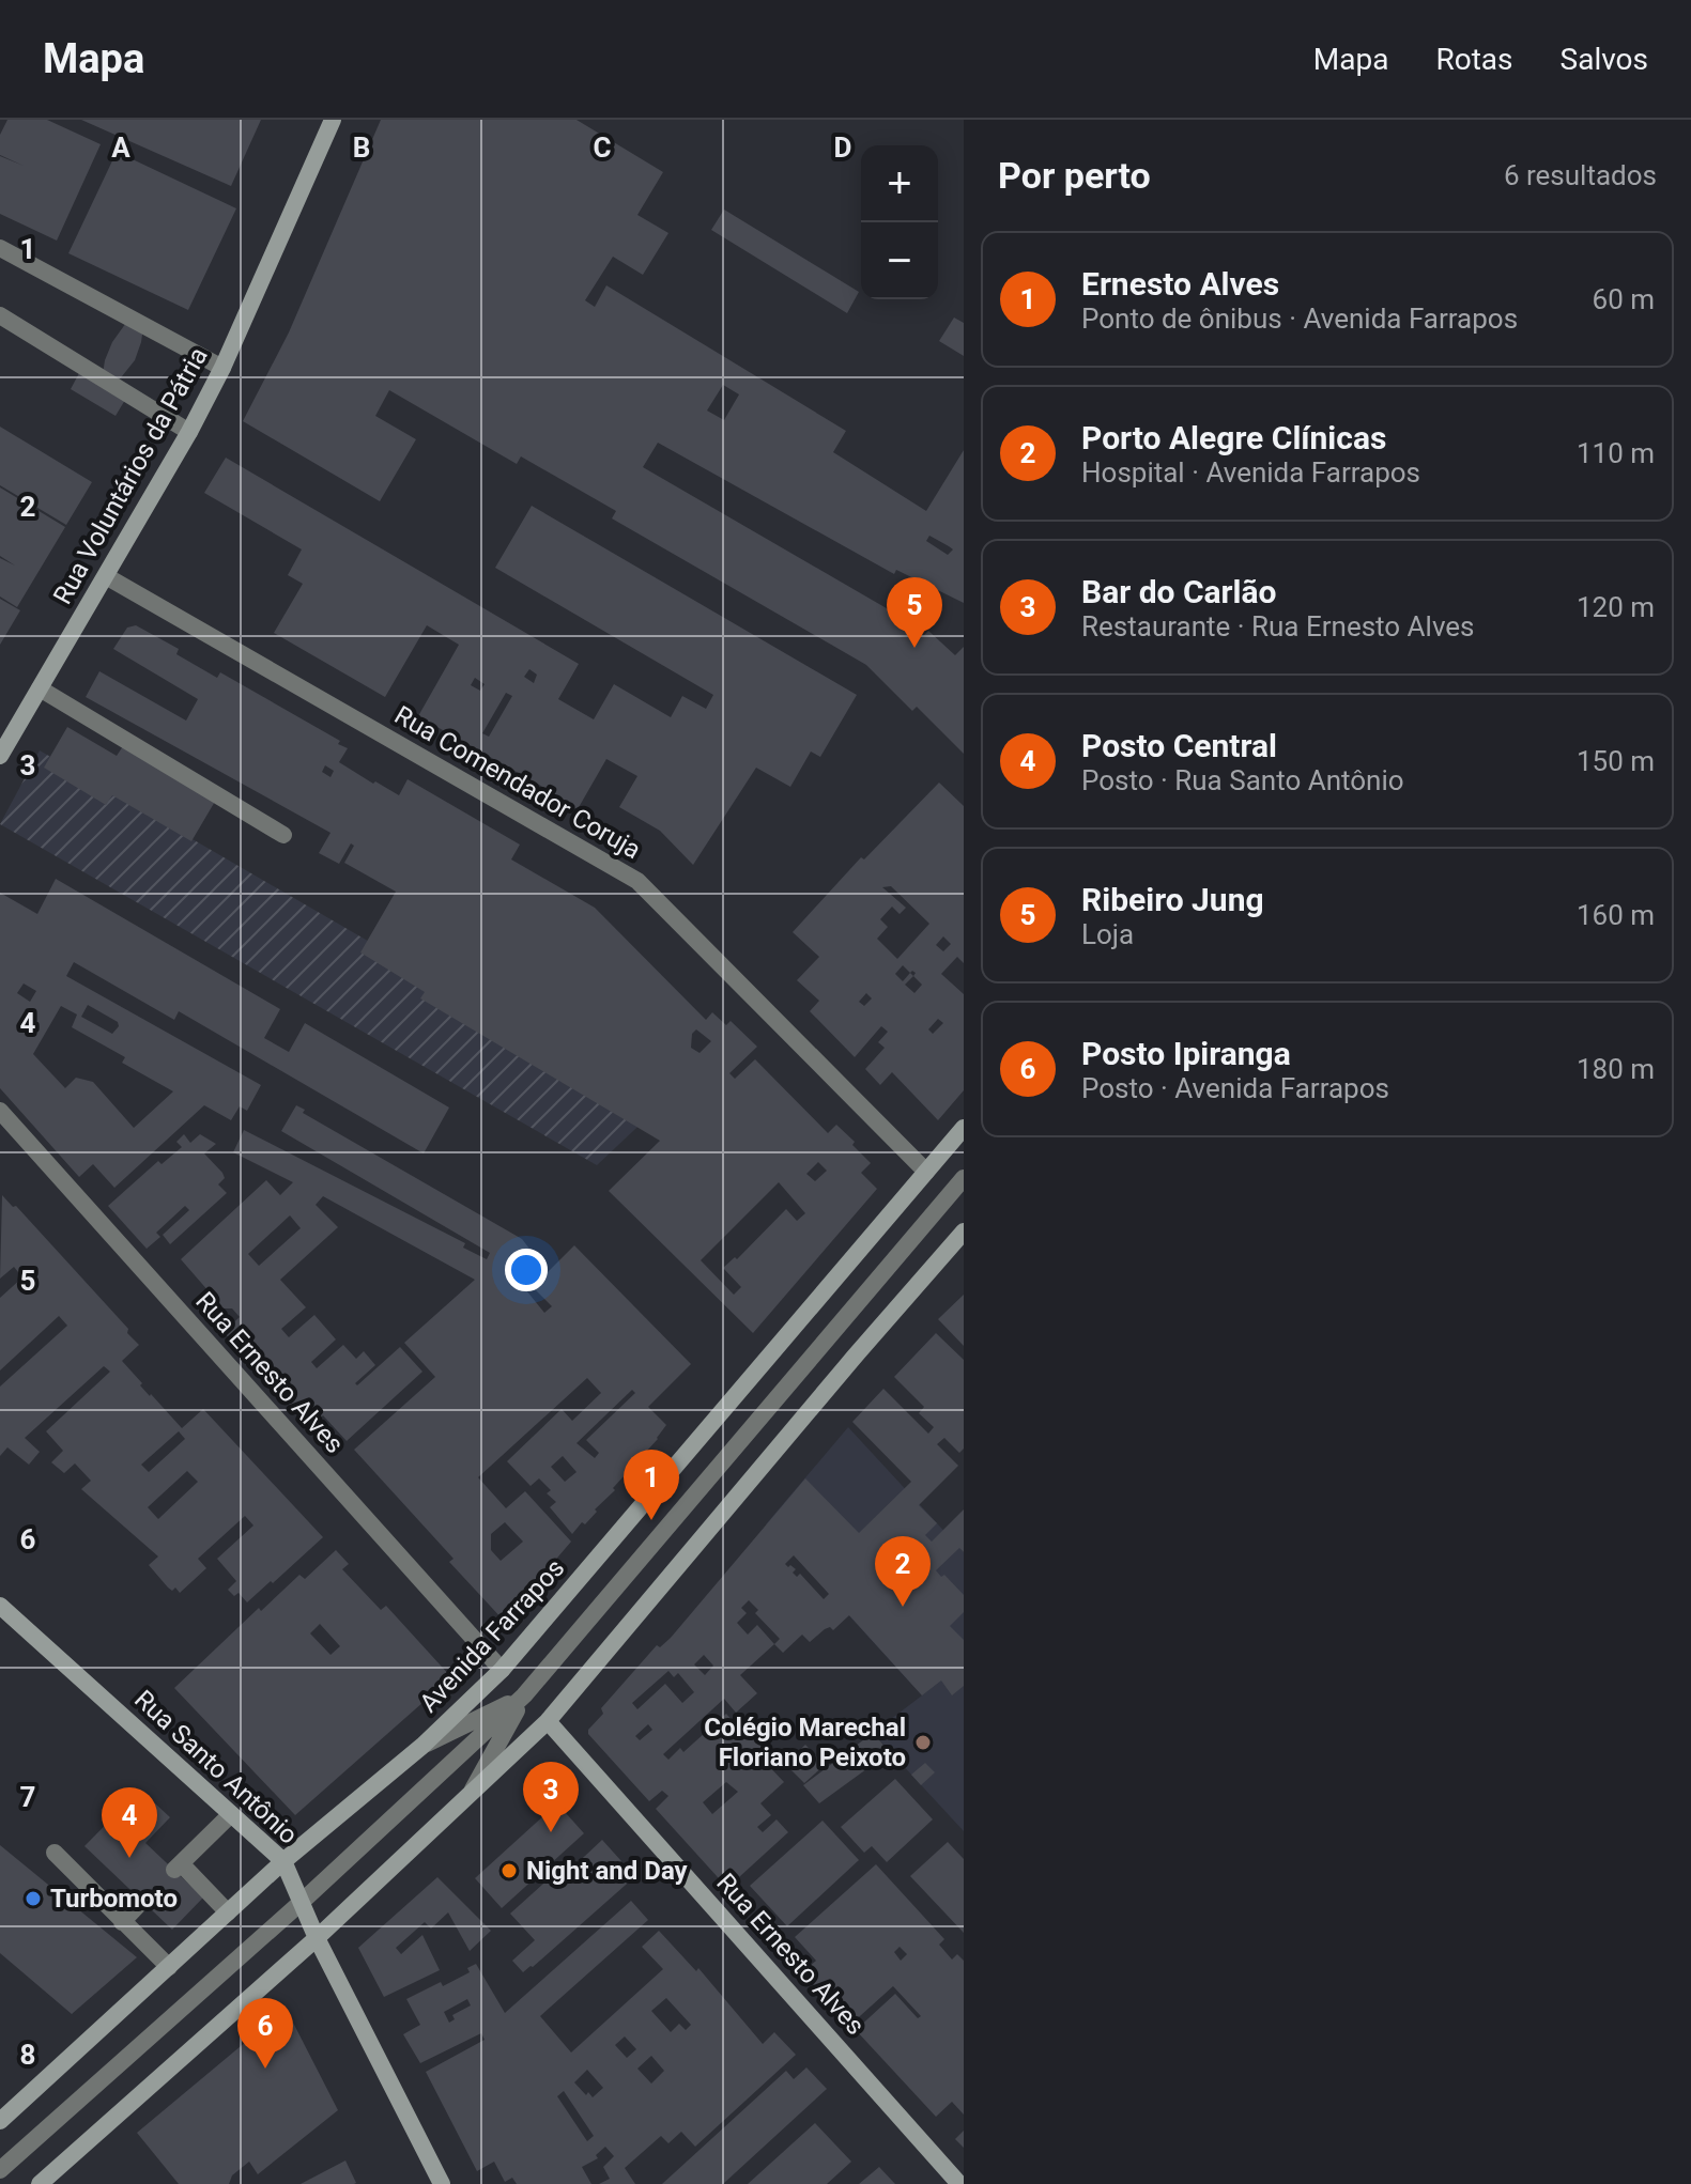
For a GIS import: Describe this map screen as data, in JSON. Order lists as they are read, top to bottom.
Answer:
{
  "streets": {
    "main road": [
      "Rua Voluntários da Pátria",
      "Rua Ernesto Alves",
      "Avenida Farrapos",
      "Rua Santo Antônio"
    ],
    "street": ["Rua Comendador Coruja"]
  },
  "crossings": [
    ["Rua Voluntários da Pátria", "Rua Comendador Coruja"],
    ["Rua Comendador Coruja", "Avenida Farrapos"],
    ["Rua Ernesto Alves", "Avenida Farrapos"],
    ["Avenida Farrapos", "Rua Santo Antônio"]
  ],
  "places": ["Colégio Marechal Floriano Peixoto", "Night and Day", "Turbomoto"],
  "page": {
    "header": "Mapa",
    "nav": ["Mapa", "Rotas", "Salvos"],
    "heading": ["Por perto", "6 resultados"],
    "map_buttons": ["+", "−"],
    "list": [
      {
        "mark": "1",
        "name": "Ernesto Alves",
        "note": "Ponto de ônibus · Avenida Farrapos",
        "value": "60 m"
      },
      {
        "mark": "2",
        "name": "Porto Alegre Clínicas",
        "note": "Hospital · Avenida Farrapos",
        "value": "110 m"
      },
      {
        "mark": "3",
        "name": "Bar do Carlão",
        "note": "Restaurante · Rua Ernesto Alves",
        "value": "120 m"
      },
      {
        "mark": "4",
        "name": "Posto Central",
        "note": "Posto · Rua Santo Antônio",
        "value": "150 m"
      },
      {
        "mark": "5",
        "name": "Ribeiro Jung",
        "note": "Loja",
        "value": "160 m"
      },
      {
        "mark": "6",
        "name": "Posto Ipiranga",
        "note": "Posto · Avenida Farrapos",
        "value": "180 m"
      }
    ],
    "pins": [
      "5",
      "1",
      "2",
      "3",
      "4",
      "6"
    ]
  },
  "grid": {
    "columns": [
      "A",
      "B",
      "C",
      "D"
    ],
    "rows": [
      "1",
      "2",
      "3",
      "4",
      "5",
      "6",
      "7",
      "8"
    ]
  }
}
